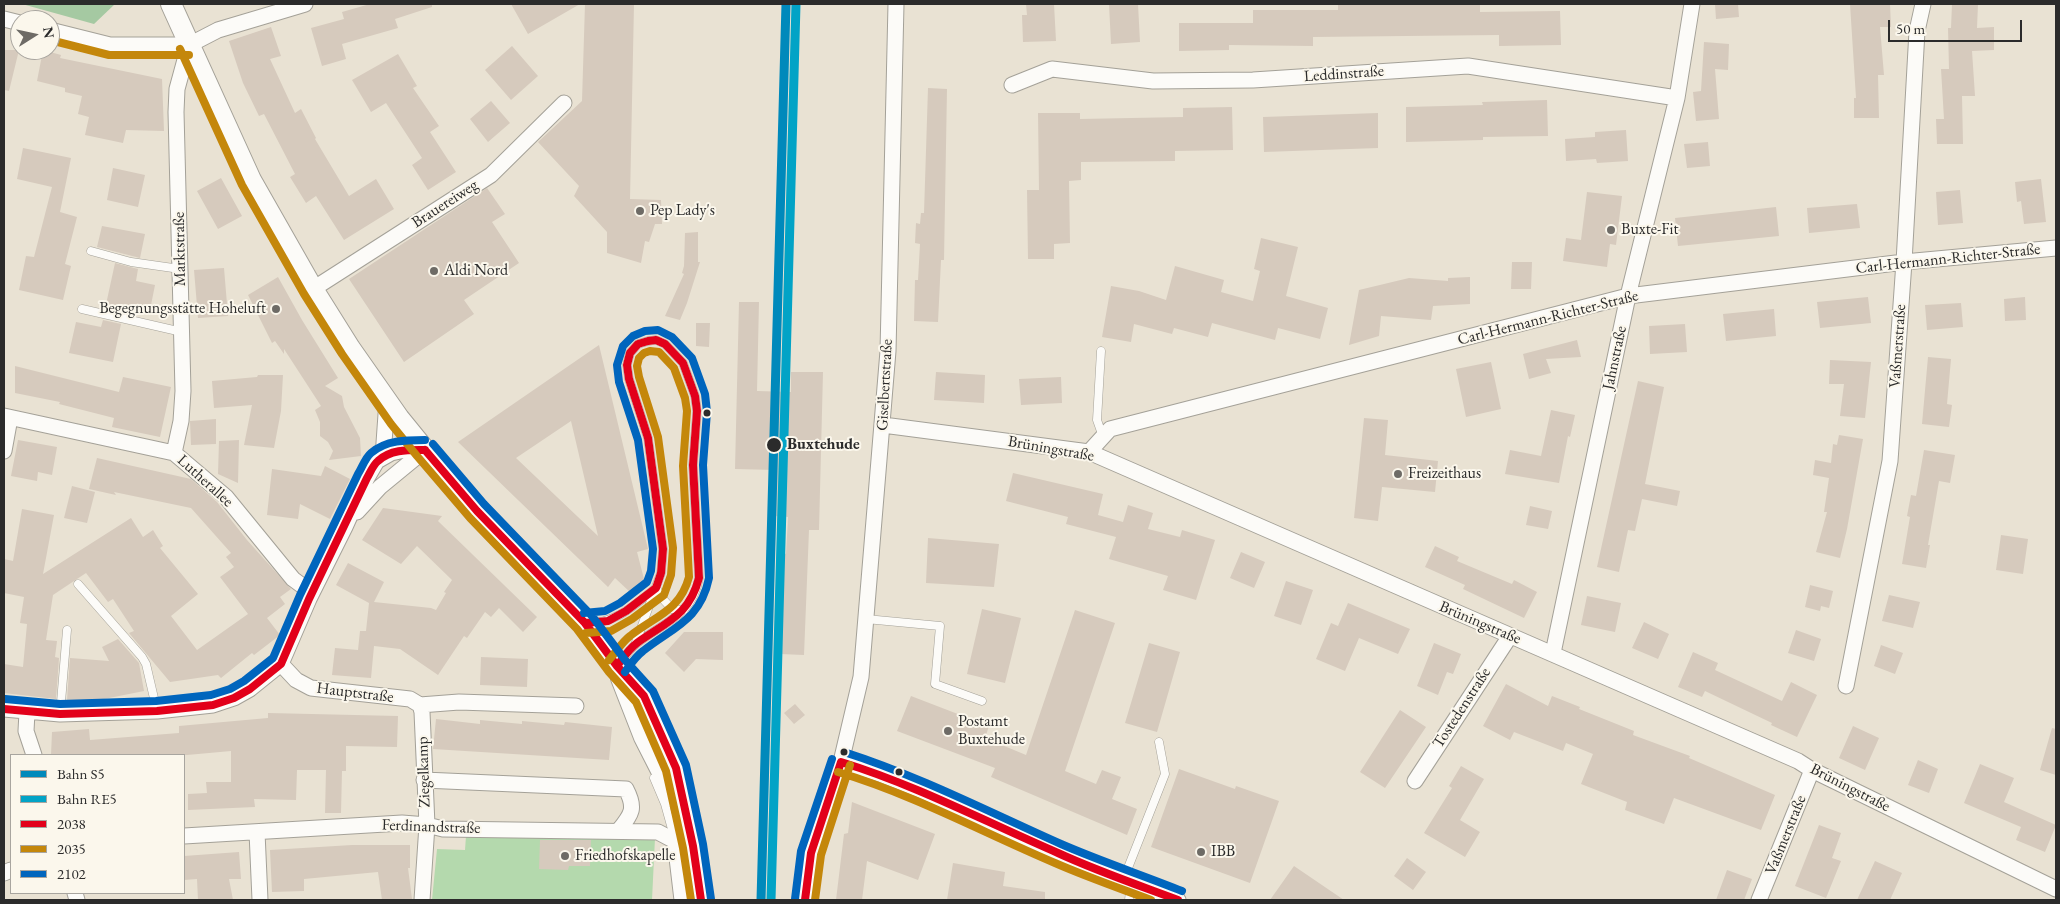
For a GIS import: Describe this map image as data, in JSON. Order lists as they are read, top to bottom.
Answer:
{
  "streets": {
    "street": [
      "Leddinstraße",
      "Brauereiweg",
      "Marktstraße",
      "Carl-Hermann-Richter-Straße",
      "Vaßmerstraße",
      "Jahnstraße",
      "Giselbertstraße",
      "Brüningstraße",
      "Lutherallee",
      "Hauptstraße",
      "Tostedenstraße",
      "Ziegelkamp",
      "Ferdinandstraße"
    ]
  },
  "crossings": [
    ["Leddinstraße", "Jahnstraße"],
    ["Marktstraße", "Lutherallee"],
    ["Carl-Hermann-Richter-Straße", "Vaßmerstraße"],
    ["Carl-Hermann-Richter-Straße", "Jahnstraße"],
    ["Carl-Hermann-Richter-Straße", "Brüningstraße"],
    ["Vaßmerstraße", "Brüningstraße"],
    ["Jahnstraße", "Brüningstraße"],
    ["Giselbertstraße", "Brüningstraße"],
    ["Brüningstraße", "Tostedenstraße"],
    ["Hauptstraße", "Ziegelkamp"],
    ["Ziegelkamp", "Ferdinandstraße"]
  ],
  "places": [
    "Pep Lady's",
    "Buxte-Fit",
    "Aldi Nord",
    "Begegnungsstätte Hoheluft",
    "Buxtehude",
    "Freizeithaus",
    "Postamt Buxtehude",
    "IBB",
    "Friedhofskapelle"
  ],
  "lines": [
    "rail line S5",
    "rail line RE5",
    "transit line 2035",
    "transit line 2102",
    "transit line 2038"
  ],
  "legend": [
    "Bahn S5",
    "Bahn RE5",
    "2038",
    "2035",
    "2102"
  ],
  "scale_bar": "50 m",
  "north": "right"
}
